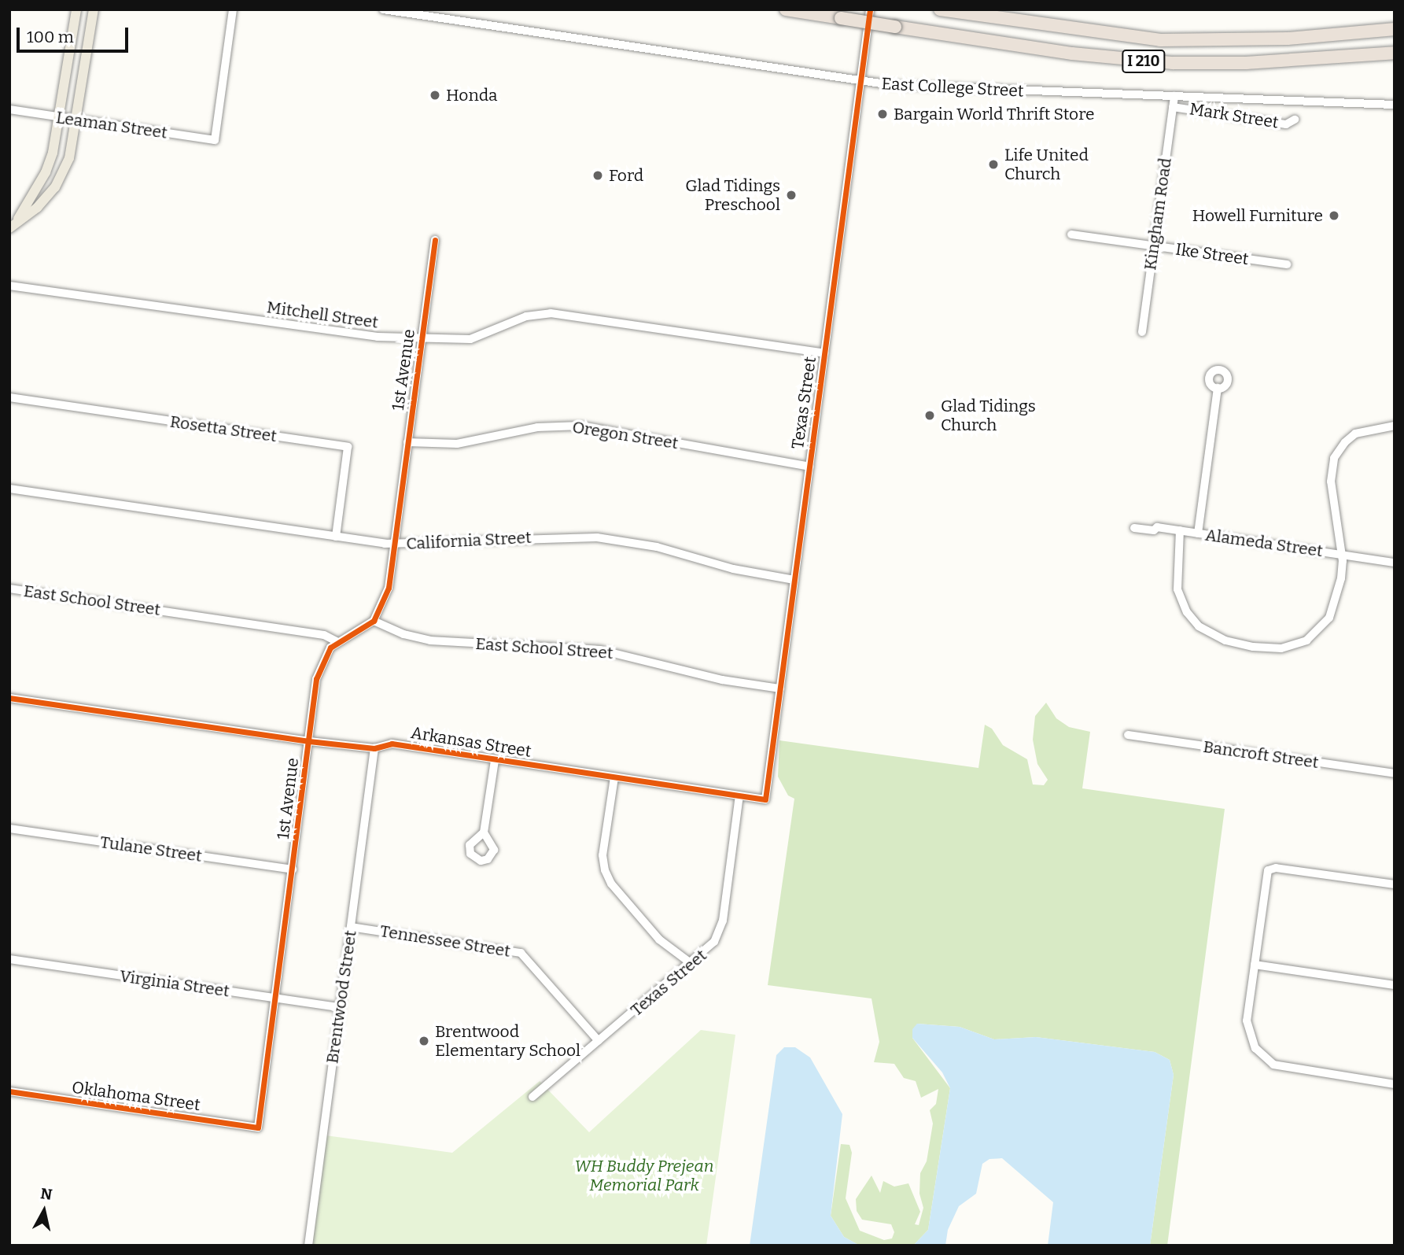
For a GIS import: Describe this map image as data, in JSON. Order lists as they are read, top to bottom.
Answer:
{
  "streets": {
    "highway": ["I 210"],
    "street": [
      "East College Street",
      "Mark Street",
      "Leaman Street",
      "Kingham Road",
      "Ike Street",
      "Mitchell Street",
      "1st Avenue",
      "Texas Street",
      "Rosetta Street",
      "Oregon Street",
      "California Street",
      "Alameda Street",
      "East School Street",
      "Arkansas Street",
      "Bancroft Street",
      "Tulane Street",
      "Tennessee Street",
      "Virginia Street",
      "Brentwood Street",
      "Oklahoma Street"
    ]
  },
  "crossings": [
    ["East College Street", "Kingham Road"],
    ["East College Street", "Texas Street"],
    ["Mark Street", "Kingham Road"],
    ["Kingham Road", "Ike Street"],
    ["Mitchell Street", "1st Avenue"],
    ["Mitchell Street", "Texas Street"],
    ["1st Avenue", "Oregon Street"],
    ["1st Avenue", "California Street"],
    ["1st Avenue", "East School Street"],
    ["1st Avenue", "Arkansas Street"],
    ["1st Avenue", "Tulane Street"],
    ["1st Avenue", "Virginia Street"],
    ["1st Avenue", "Oklahoma Street"],
    ["Texas Street", "Oregon Street"],
    ["Texas Street", "California Street"],
    ["Texas Street", "East School Street"],
    ["Texas Street", "Arkansas Street"],
    ["Texas Street", "Tennessee Street"],
    ["Rosetta Street", "California Street"],
    ["Arkansas Street", "Brentwood Street"],
    ["Tennessee Street", "Brentwood Street"],
    ["Virginia Street", "Brentwood Street"]
  ],
  "parks": ["WH Buddy Prejean Memorial Park"],
  "places": [
    "Honda",
    "Bargain World Thrift Store",
    "Life United Church",
    "Ford",
    "Glad Tidings Preschool",
    "Howell Furniture",
    "Glad Tidings Church",
    "Brentwood Elementary School"
  ],
  "scale_bar": "100 m",
  "north": "top"
}
